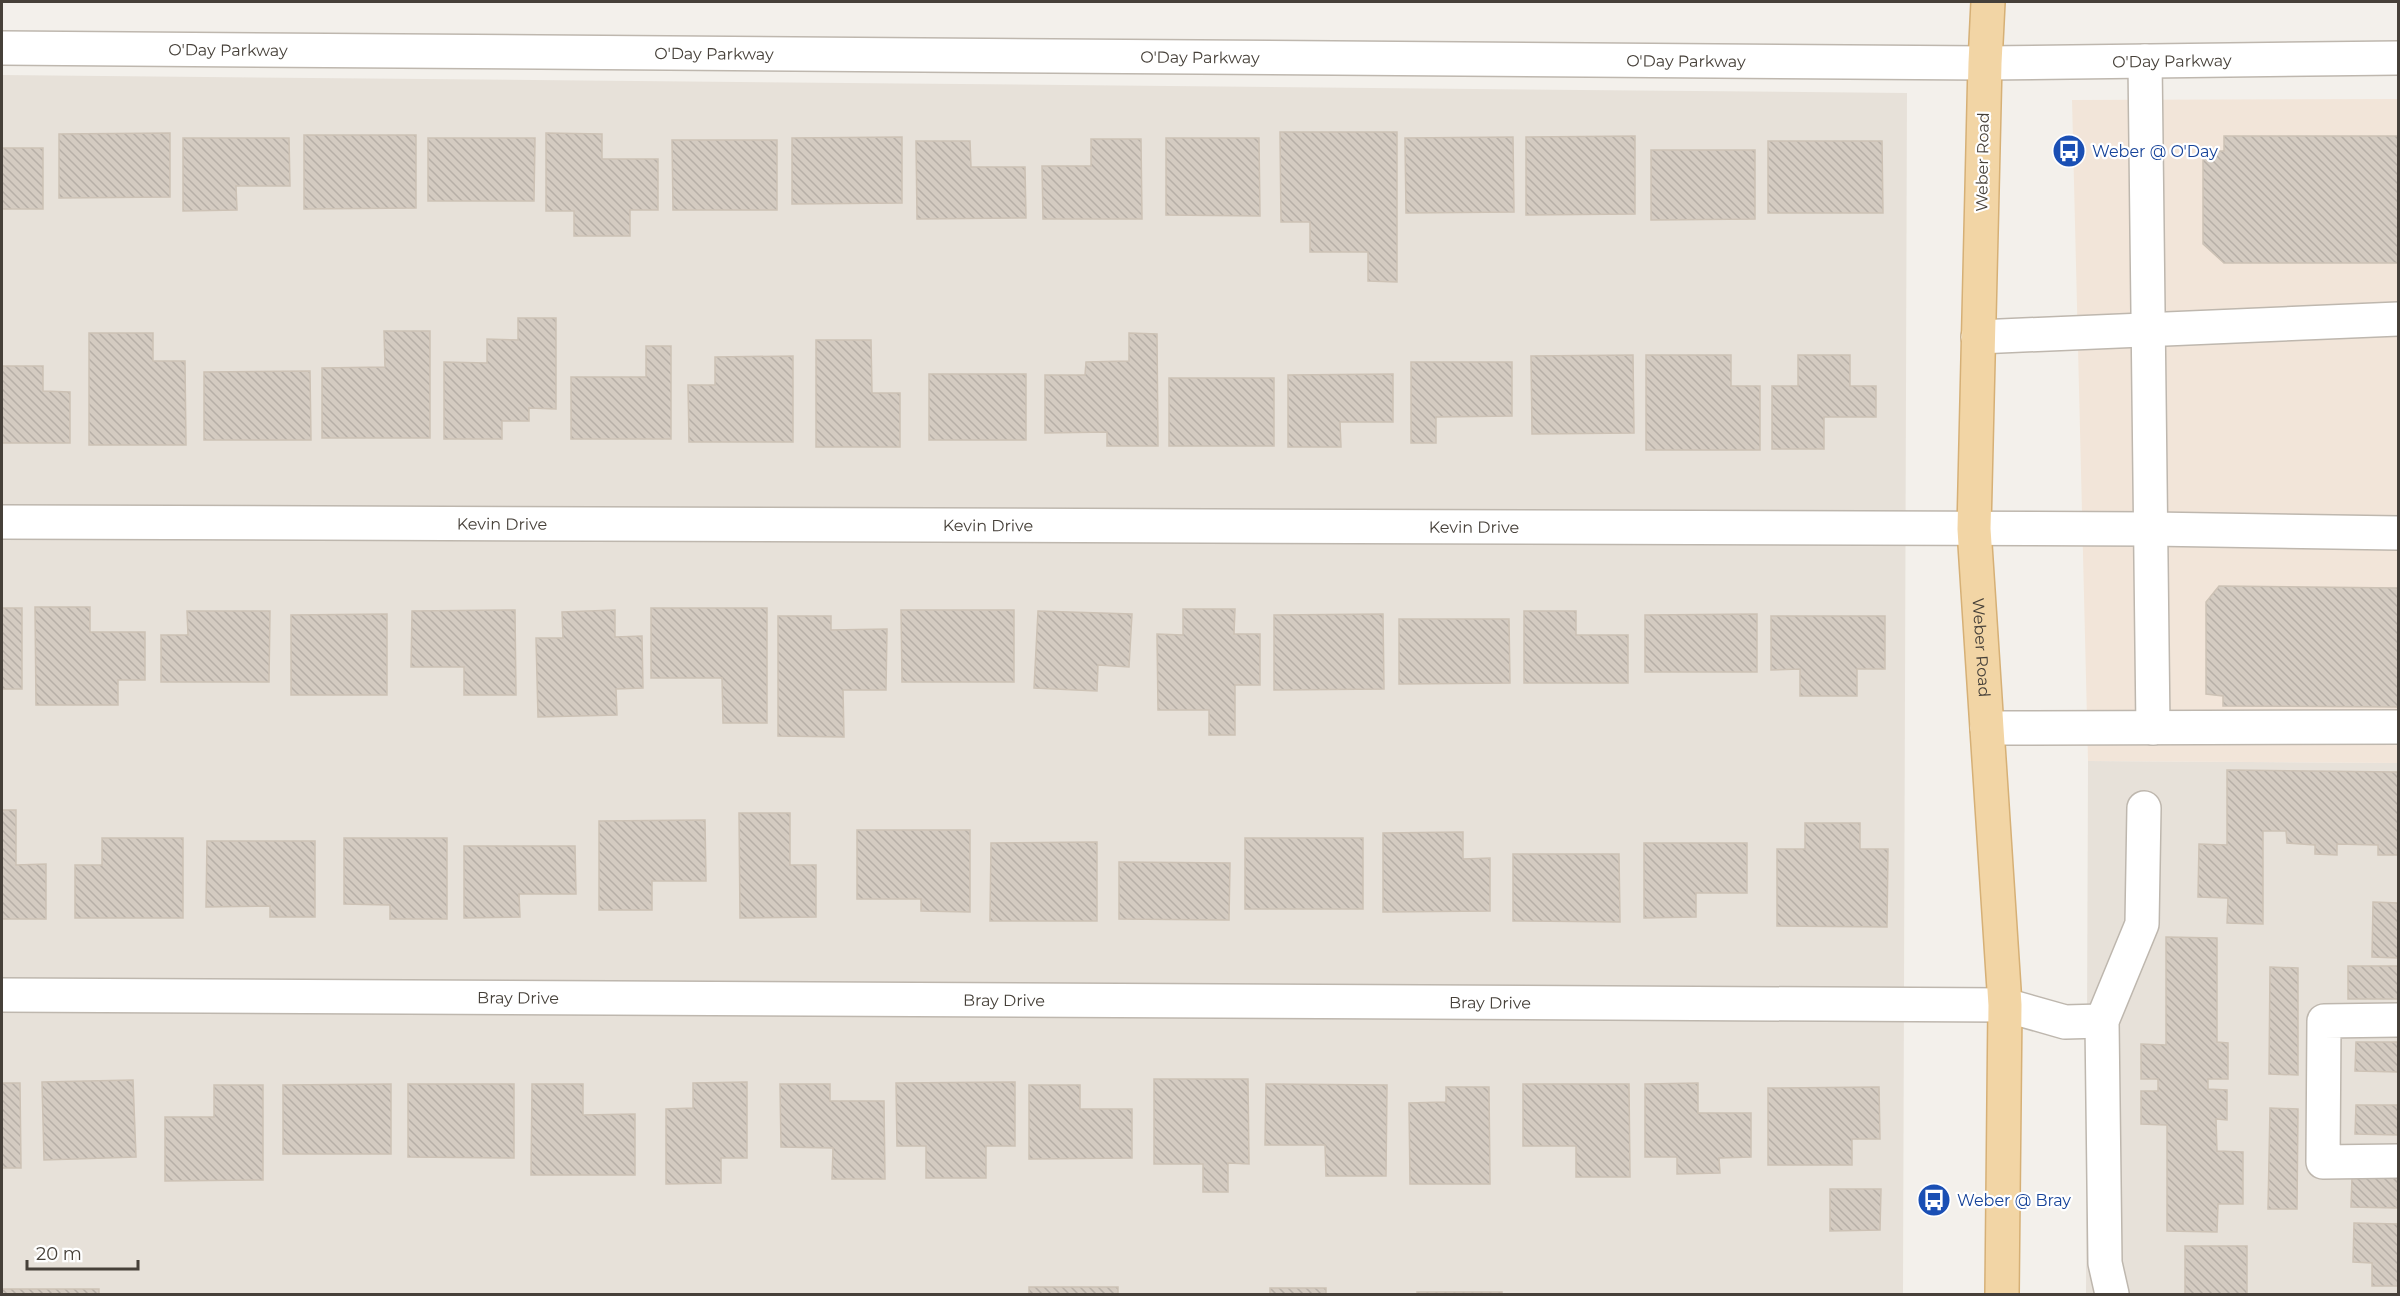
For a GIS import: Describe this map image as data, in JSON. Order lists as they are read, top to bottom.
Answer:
{
  "streets": {
    "main road": ["Weber Road"],
    "street": ["O'Day Parkway", "Kevin Drive", "Bray Drive"]
  },
  "crossings": [
    ["O'Day Parkway", "Weber Road"],
    ["Weber Road", "Kevin Drive"],
    ["Weber Road", "Bray Drive"]
  ],
  "places": {
    "bus stop": ["Weber @ O'Day", "Weber @ Bray"]
  },
  "scale_bar": "20 m"
}
